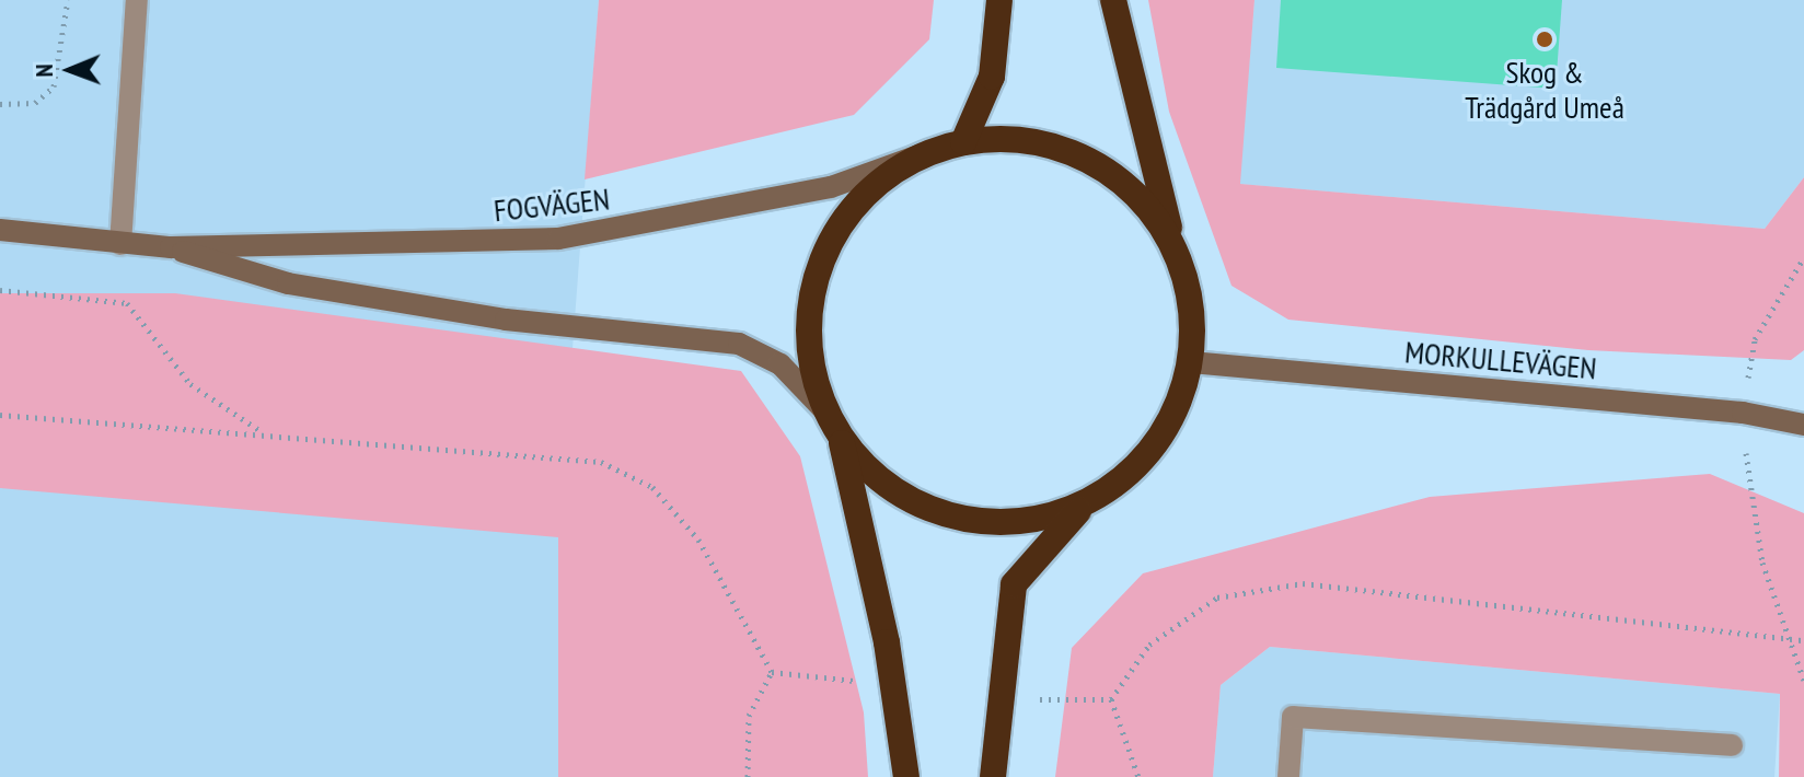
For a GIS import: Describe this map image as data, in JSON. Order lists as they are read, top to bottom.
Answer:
{
  "streets": {
    "street": ["FOGVÄGEN", "MORKULLEVÄGEN"]
  },
  "places": ["Skog & Trädgård Umeå"],
  "north": "left"
}
